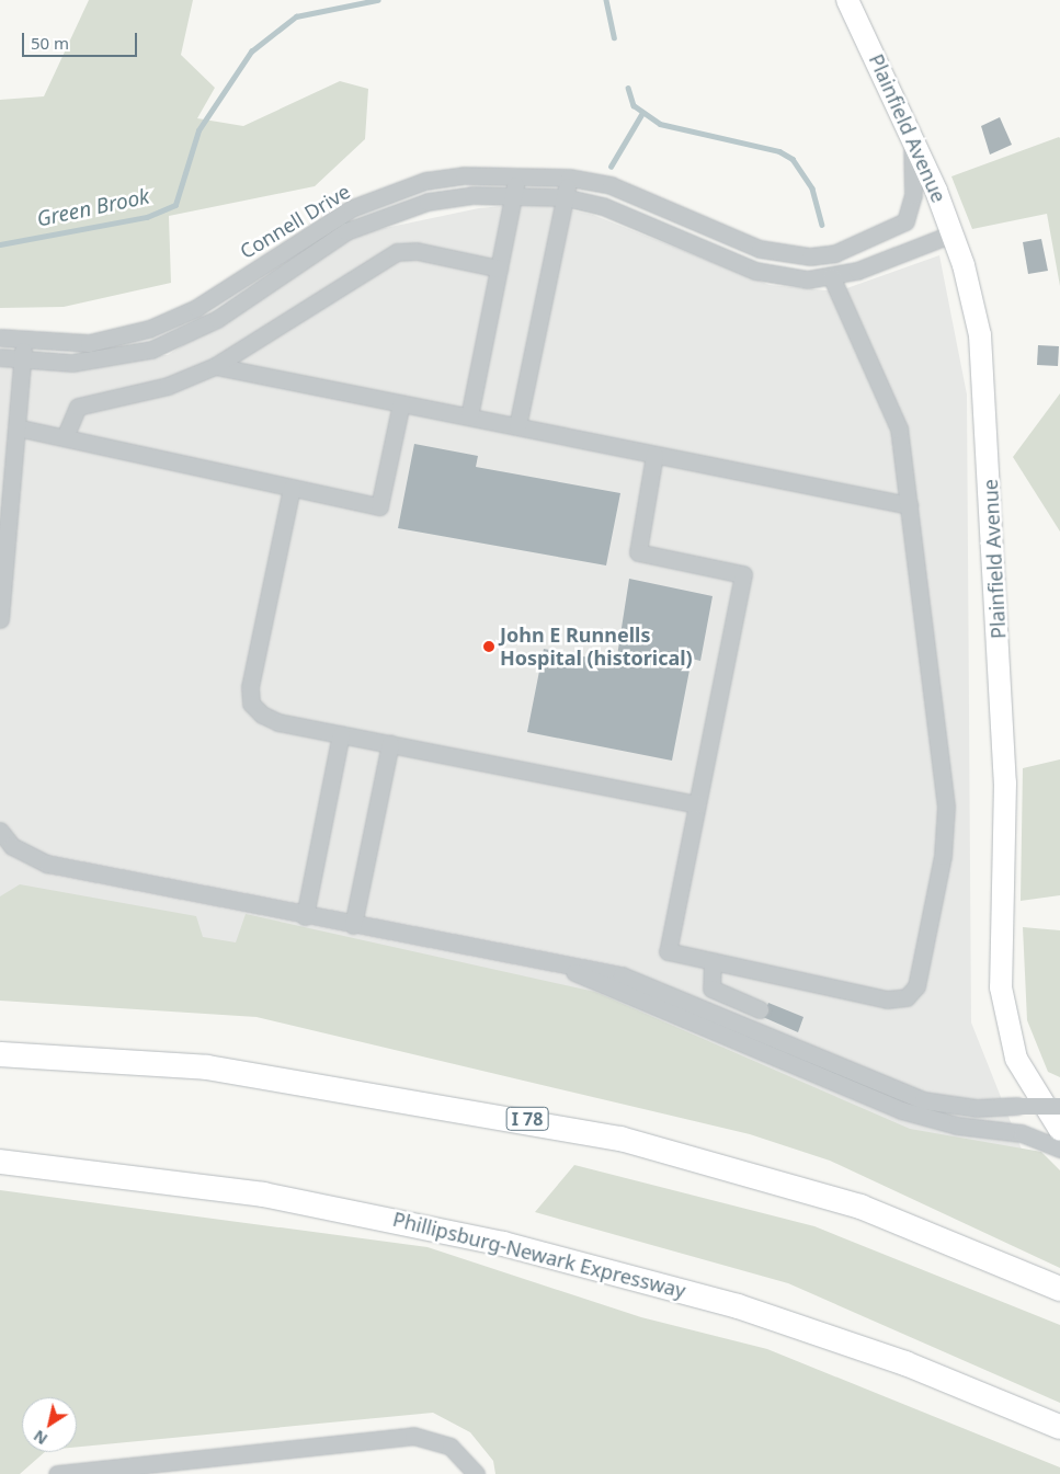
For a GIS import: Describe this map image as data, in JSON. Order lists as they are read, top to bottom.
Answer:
{
  "streets": {
    "highway": ["I 78", "Phillipsburg-Newark Expressway"],
    "main road": ["Plainfield Avenue"],
    "street": ["Connell Drive"]
  },
  "crossings": [
    ["Plainfield Avenue", "Connell Drive"]
  ],
  "water": ["Green Brook"],
  "places": ["John E Runnells Hospital (historical)"],
  "scale_bar": "50 m",
  "north": "bottom left"
}
